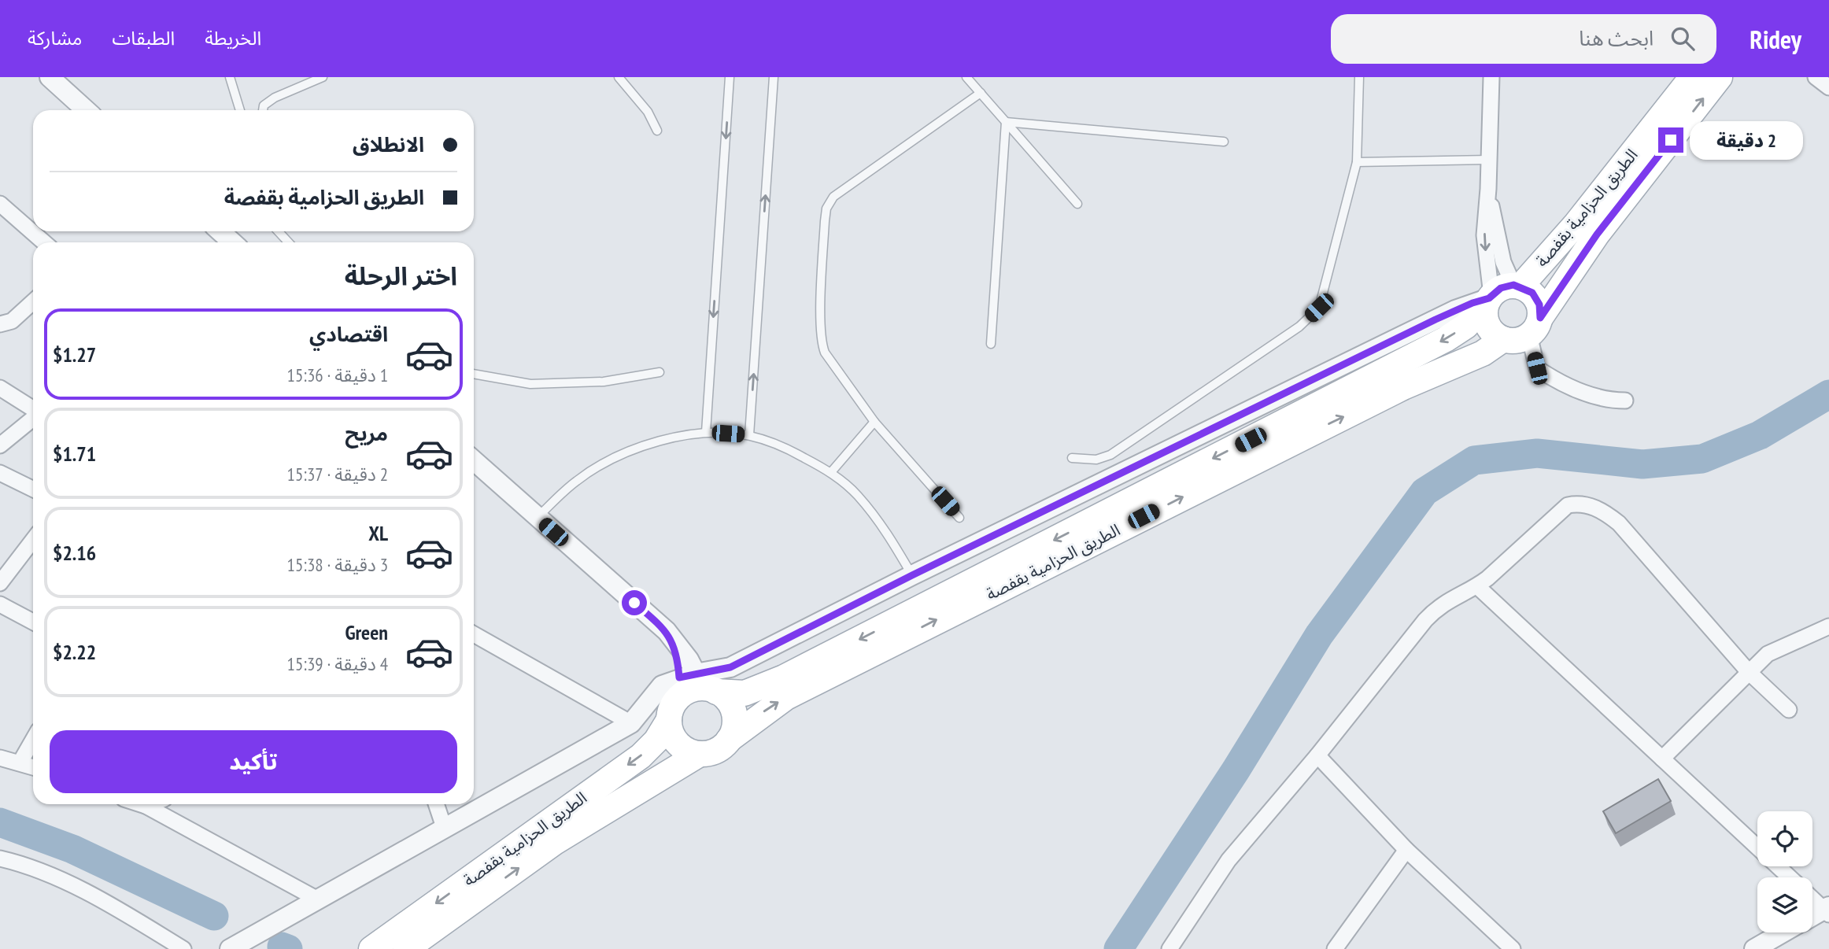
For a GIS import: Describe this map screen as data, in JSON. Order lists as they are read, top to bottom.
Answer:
{
  "streets": {
    "main road": ["الطريق الحزامية بقفصة"]
  },
  "page": {
    "header": "Ridey",
    "search": "ابحث هنا",
    "nav": ["الخريطة", "الطبقات", "مشاركة"],
    "banner": ["الانطلاق", "الطريق الحزامية بقفصة"],
    "bubble": "2 دقيقة",
    "heading": "اختر الرحلة",
    "list": [
      {
        "name": "اقتصادي",
        "note": "1 دقيقة · 15:36",
        "value": "$1.27"
      },
      {
        "name": "مريح",
        "note": "2 دقيقة · 15:37",
        "value": "$1.71"
      },
      {
        "name": "XL",
        "note": "3 دقيقة · 15:38",
        "value": "$2.16"
      },
      {
        "name": "Green",
        "note": "4 دقيقة · 15:39",
        "value": "$2.22"
      }
    ],
    "buttons": "تأكيد"
  }
}
